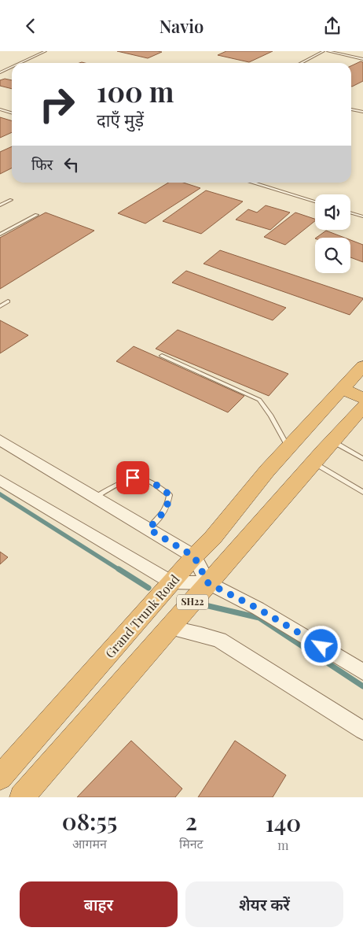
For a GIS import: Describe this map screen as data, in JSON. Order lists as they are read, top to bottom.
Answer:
{
  "streets": {
    "highway": ["SH22", "Grand Trunk Road"]
  },
  "page": {
    "header": "Navio",
    "turn": ["100 m", "दाएँ मुड़ें"],
    "then": "फिर",
    "eta": [
      "08:55",
      "आगमन",
      "2",
      "मिनट",
      "140",
      "m"
    ],
    "buttons": ["बाहर", "शेयर करें"]
  }
}
